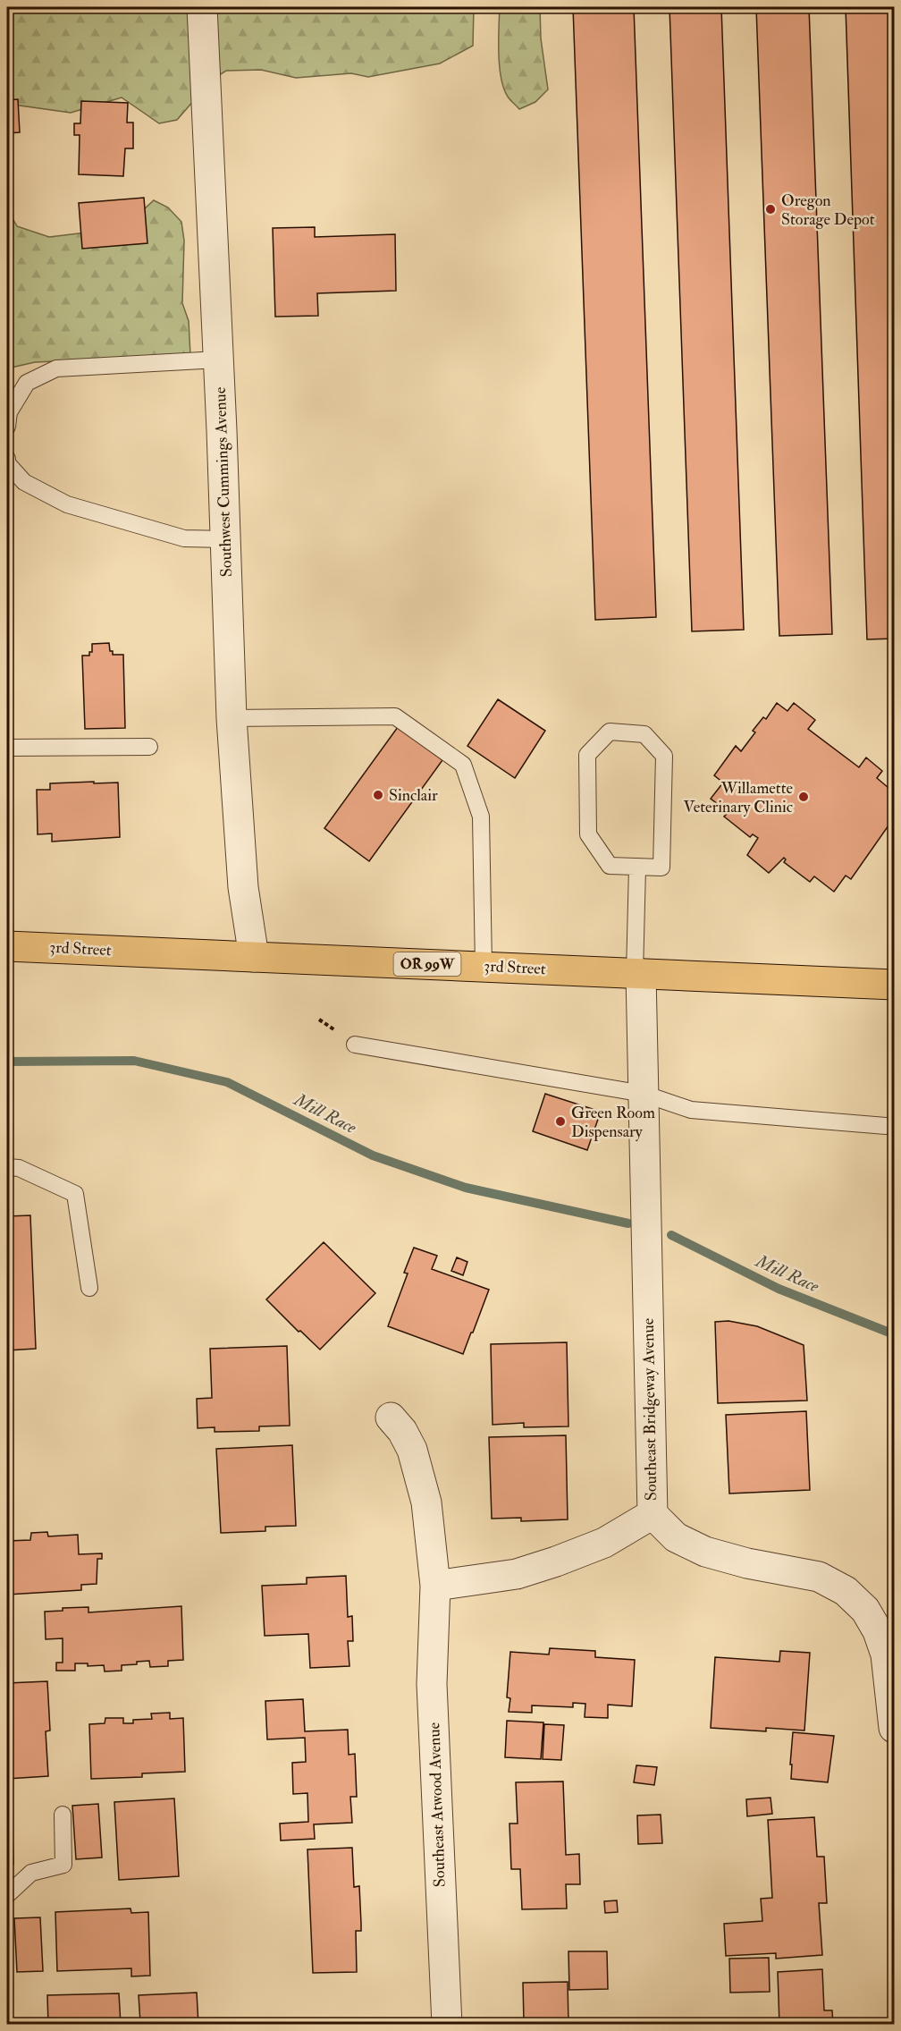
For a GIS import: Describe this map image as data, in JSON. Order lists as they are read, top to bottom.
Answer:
{
  "streets": {
    "highway": ["3rd Street", "OR 99W"],
    "street": ["Southwest Cummings Avenue", "Southeast Bridgeway Avenue", "Southeast Atwood Avenue"]
  },
  "crossings": [
    ["Southwest Cummings Avenue", "3rd Street"],
    ["3rd Street", "Southeast Bridgeway Avenue"]
  ],
  "water": ["Mill Race"],
  "places": [
    "Oregon Storage Depot",
    "Sinclair",
    "Willamette Veterinary Clinic",
    "Green Room Dispensary"
  ]
}
